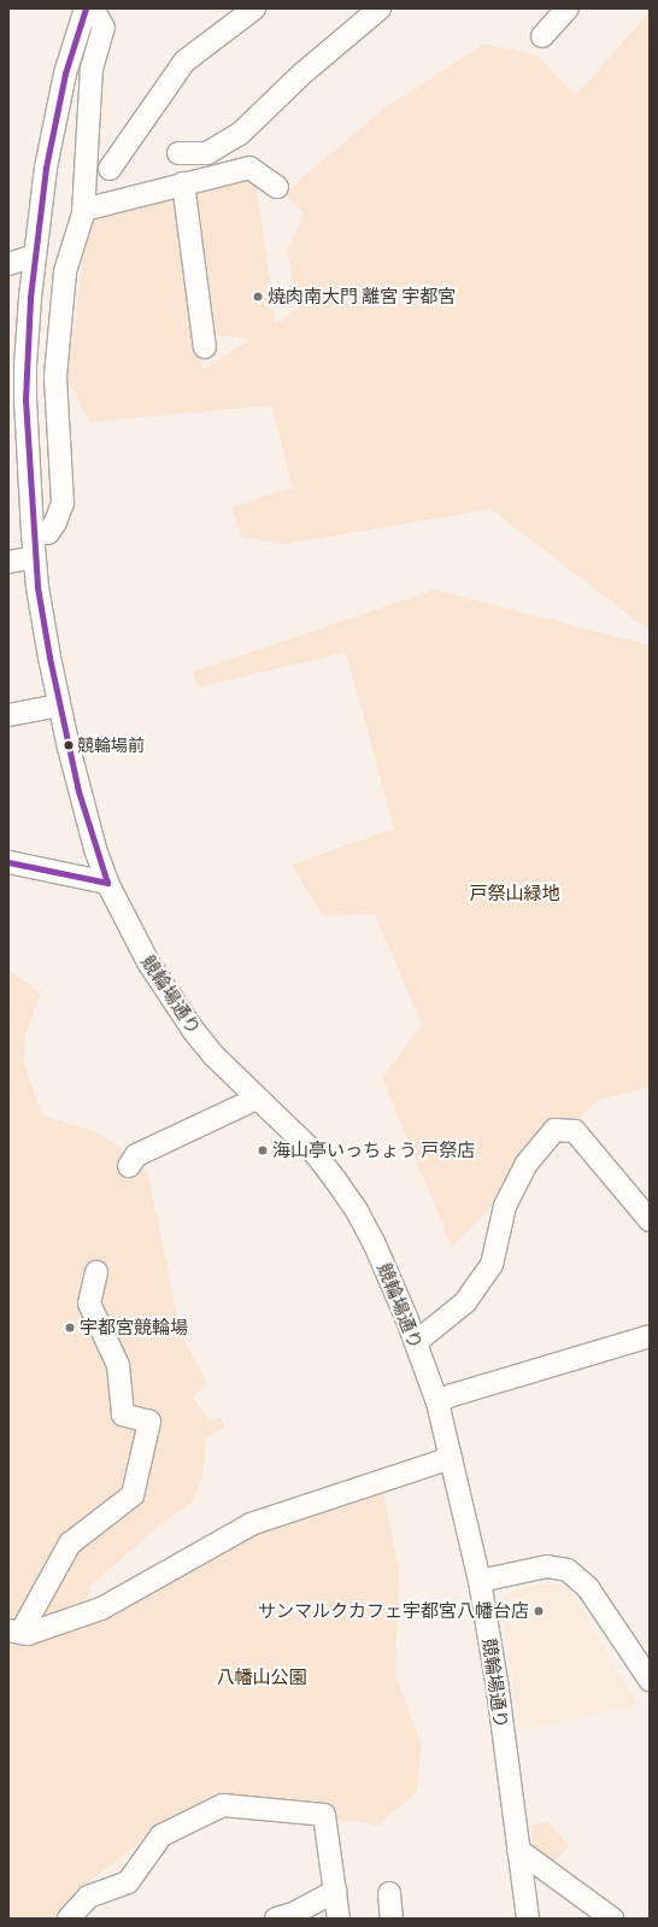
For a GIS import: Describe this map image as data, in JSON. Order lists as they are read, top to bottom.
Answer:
{
  "streets": {
    "street": ["競輪場通り"]
  },
  "parks": ["戸祭山緑地", "八幡山公園"],
  "places": [
    "焼肉南大門 離宮 宇都宮",
    "競輪場前",
    "海山亭いっちょう 戸祭店",
    "宇都宮競輪場",
    "サンマルクカフェ宇都宮八幡台店"
  ]
}
